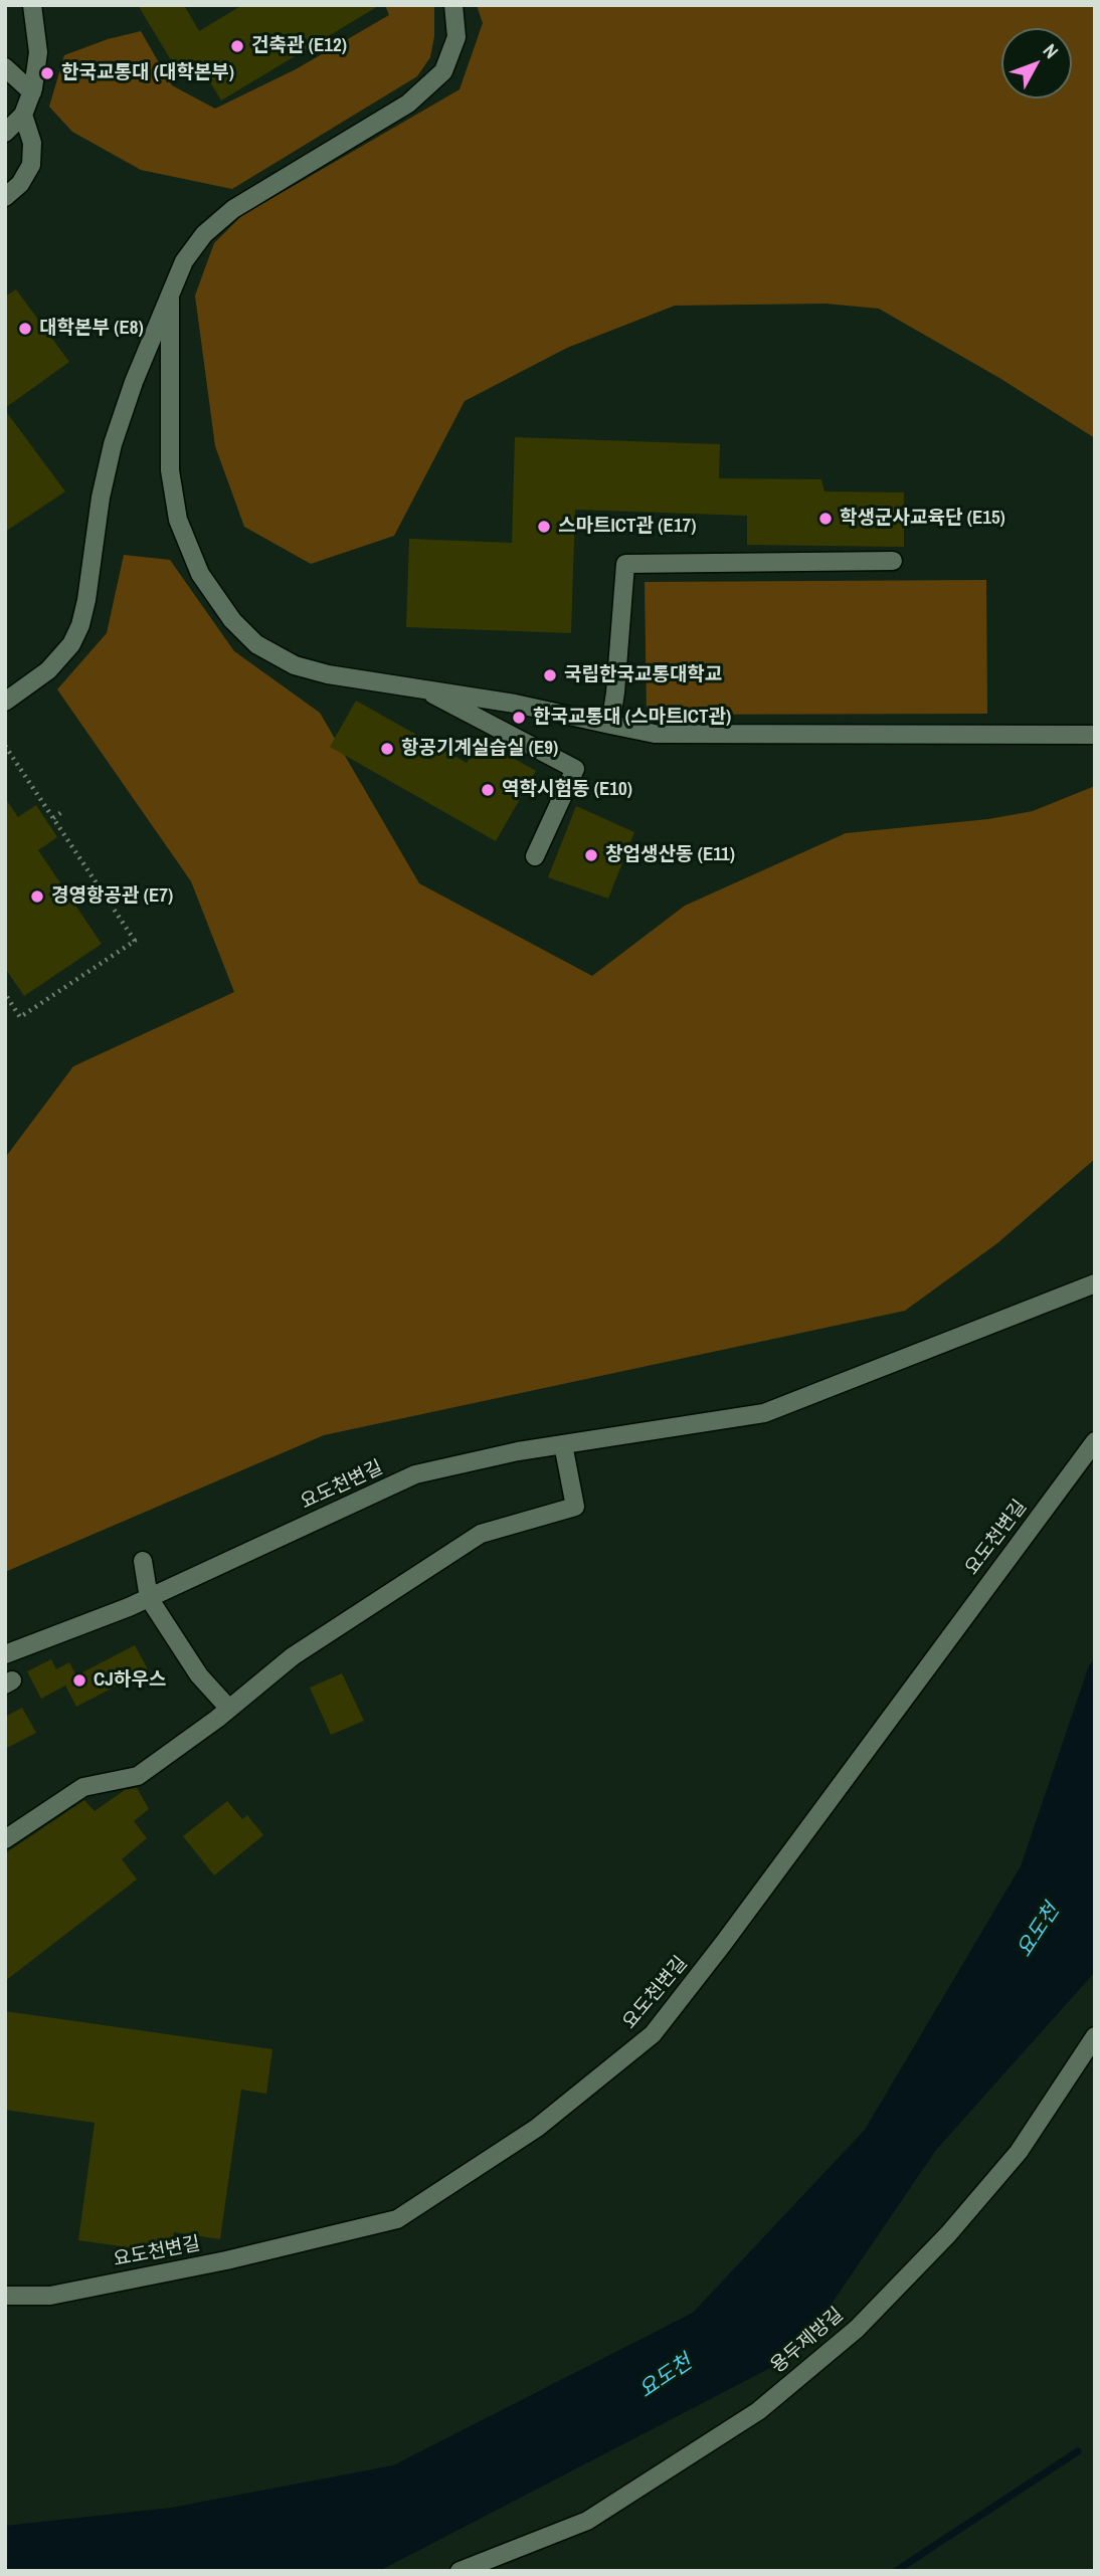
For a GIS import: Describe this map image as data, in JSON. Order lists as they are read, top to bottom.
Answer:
{
  "streets": {
    "street": ["요도천변길", "용두제방길"]
  },
  "water": ["요도천"],
  "places": [
    "건축관 (E12)",
    "한국교통대 (대학본부)",
    "대학본부 (E8)",
    "학생군사교육단 (E15)",
    "스마트ICT관 (E17)",
    "국립한국교통대학교",
    "한국교통대 (스마트ICT관)",
    "항공기계실습실 (E9)",
    "역학시험동 (E10)",
    "창업생산동 (E11)",
    "경영항공관 (E7)",
    "CJ하우스"
  ],
  "north": "top right"
}
